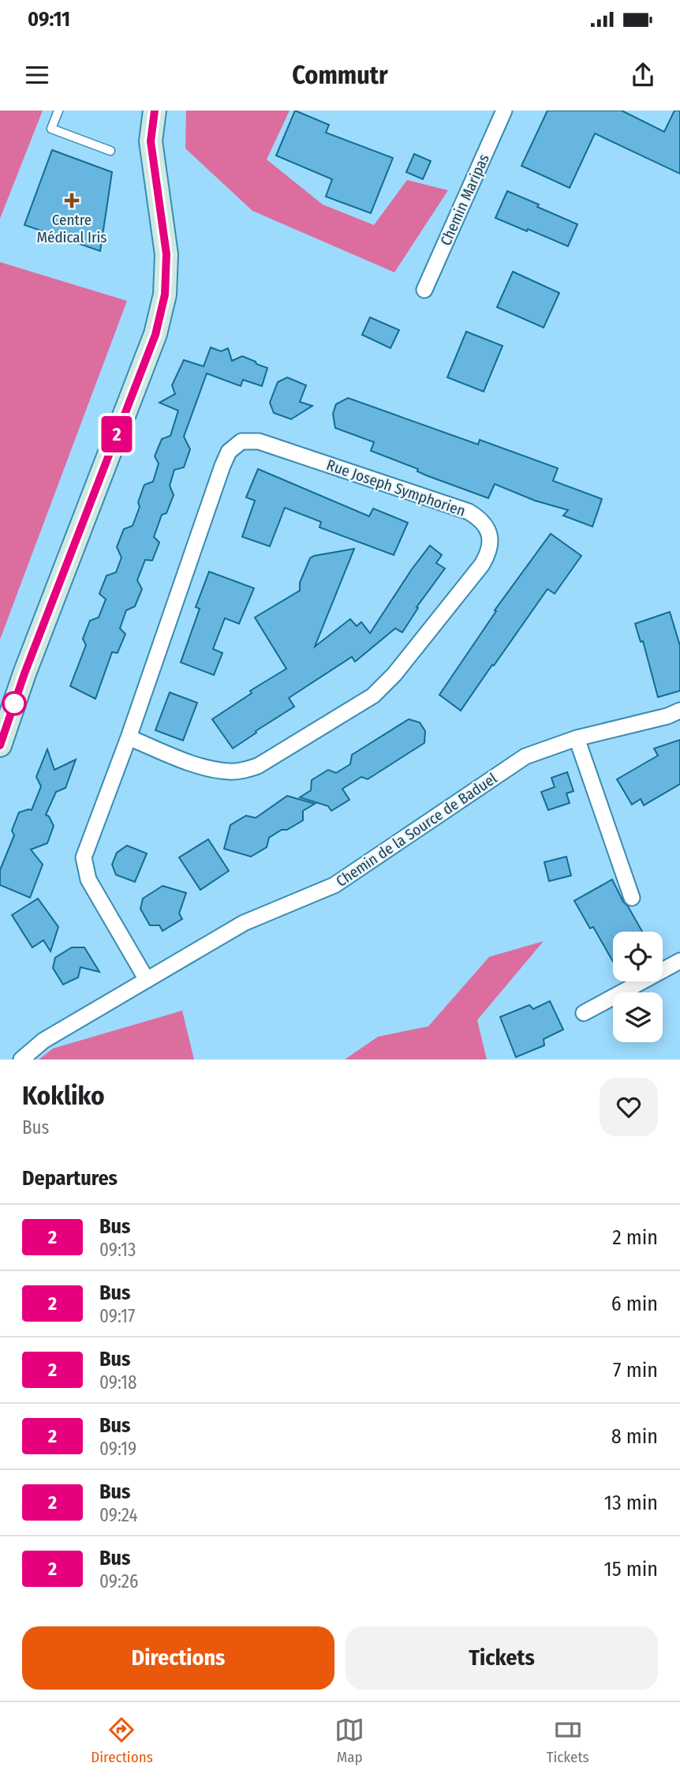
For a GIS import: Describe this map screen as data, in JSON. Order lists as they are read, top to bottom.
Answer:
{
  "streets": {
    "street": ["Chemin Maripas", "Rue Joseph Symphorien", "Chemin de la Source de Baduel"]
  },
  "crossings": [
    ["Rue Joseph Symphorien", "Chemin de la Source de Baduel"]
  ],
  "places": {
    "health": ["Centre Médical Iris"]
  },
  "lines": ["bus line 2"],
  "page": {
    "status": "09:11",
    "header": "Commutr",
    "on_map": "2",
    "heading": [
      ["Kokliko", "Bus"],
      "Departures"
    ],
    "list": [
      {
        "mark": "2",
        "name": "Bus",
        "note": "09:13",
        "value": "2 min"
      },
      {
        "mark": "2",
        "name": "Bus",
        "note": "09:17",
        "value": "6 min"
      },
      {
        "mark": "2",
        "name": "Bus",
        "note": "09:18",
        "value": "7 min"
      },
      {
        "mark": "2",
        "name": "Bus",
        "note": "09:19",
        "value": "8 min"
      },
      {
        "mark": "2",
        "name": "Bus",
        "note": "09:24",
        "value": "13 min"
      },
      {
        "mark": "2",
        "name": "Bus",
        "note": "09:26",
        "value": "15 min"
      }
    ],
    "buttons": ["Directions", "Tickets"],
    "tabs": ["Directions", "Map", "Tickets"]
  }
}
